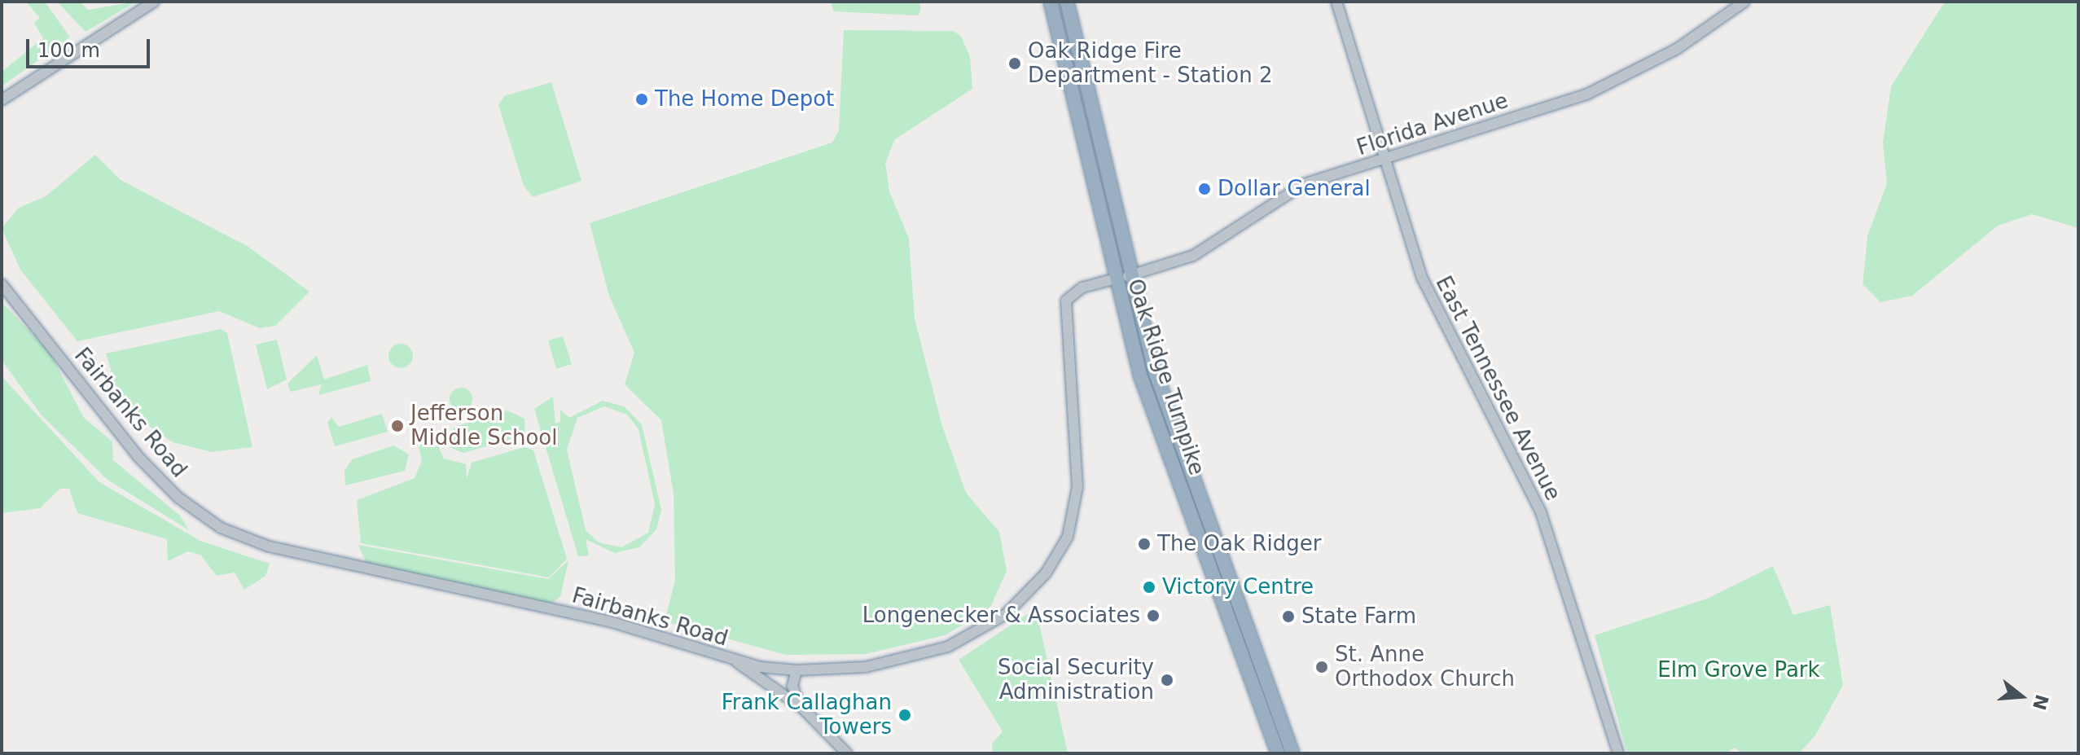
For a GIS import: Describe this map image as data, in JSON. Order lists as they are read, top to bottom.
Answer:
{
  "streets": {
    "highway": ["Oak Ridge Turnpike"],
    "street": ["Florida Avenue", "East Tennessee Avenue", "Fairbanks Road"]
  },
  "crossings": [
    ["Florida Avenue", "Oak Ridge Turnpike"],
    ["Florida Avenue", "East Tennessee Avenue"],
    ["Oak Ridge Turnpike", "Fairbanks Road"]
  ],
  "parks": ["Elm Grove Park"],
  "places": [
    "Oak Ridge Fire Department - Station 2",
    "The Home Depot",
    "Dollar General",
    "Jefferson Middle School",
    "The Oak Ridger",
    "Victory Centre",
    "Longenecker & Associates",
    "State Farm",
    "St. Anne Orthodox Church",
    "Social Security Administration",
    "Frank Callaghan Towers"
  ],
  "scale_bar": "100 m",
  "north": "right"
}
